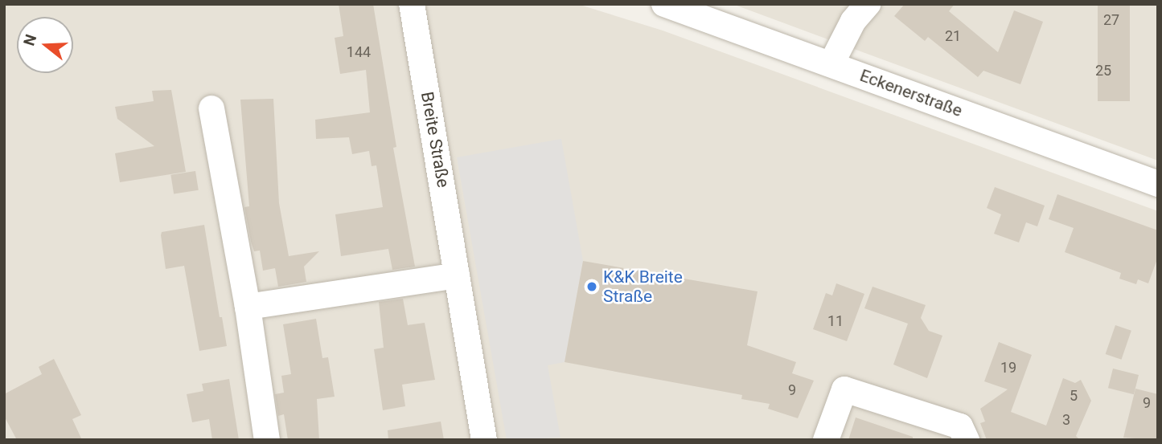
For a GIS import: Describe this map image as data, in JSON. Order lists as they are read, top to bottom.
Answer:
{
  "streets": {
    "street": ["Eckenerstraße", "Breite Straße"]
  },
  "places": ["K&K Breite Straße"],
  "house_numbers": [
    "27",
    "21",
    "144",
    "25",
    "11",
    "19",
    "9",
    "5",
    "9",
    "3"
  ],
  "north": "left"
}
